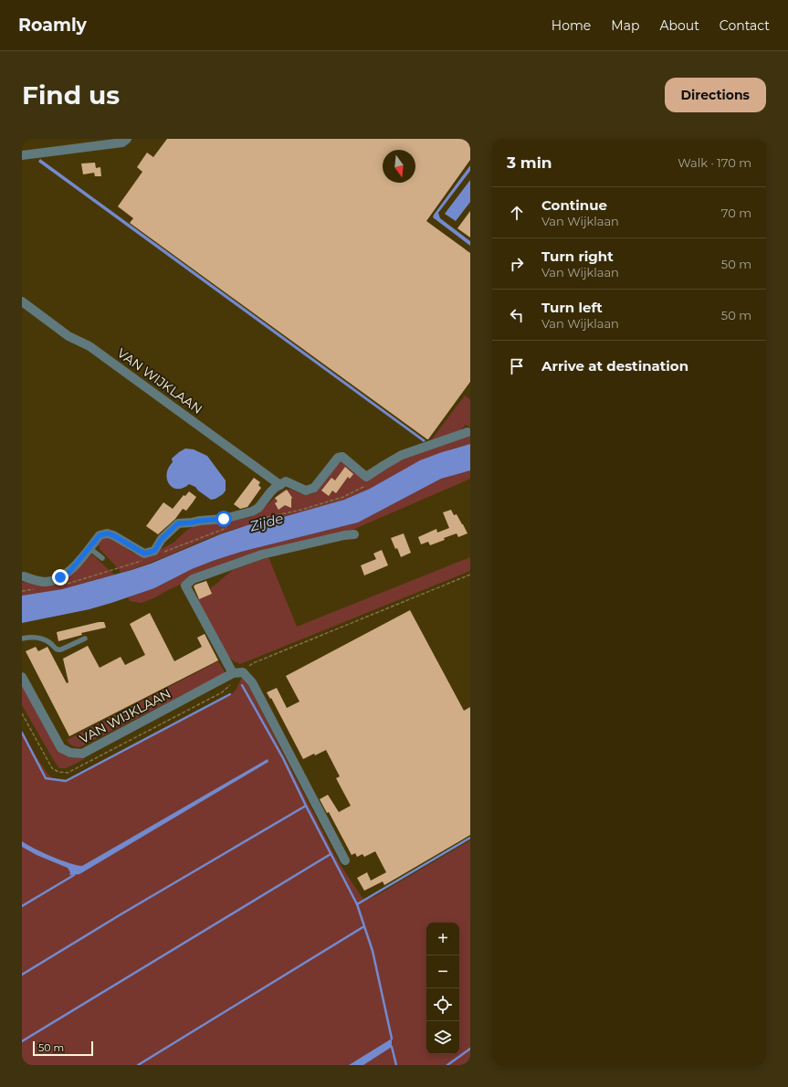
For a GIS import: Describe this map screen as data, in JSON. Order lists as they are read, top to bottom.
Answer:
{
  "streets": {
    "street": ["VAN WIJKLAAN"]
  },
  "water": ["Zijde"],
  "scale_bar": "50 m",
  "north": "bottom",
  "page": {
    "header": "Roamly",
    "nav": [
      "Home",
      "Map",
      "About",
      "Contact"
    ],
    "buttons": "Directions",
    "title": "Find us",
    "heading": ["3 min", "Walk · 170 m"],
    "list": [
      ["Continue", "Van Wijklaan", "70 m"],
      ["Turn right", "Van Wijklaan", "50 m"],
      ["Turn left", "Van Wijklaan", "50 m"],
      "Arrive at destination"
    ],
    "map_buttons": ["+", "−"],
    "scale": "50 m"
  }
}
